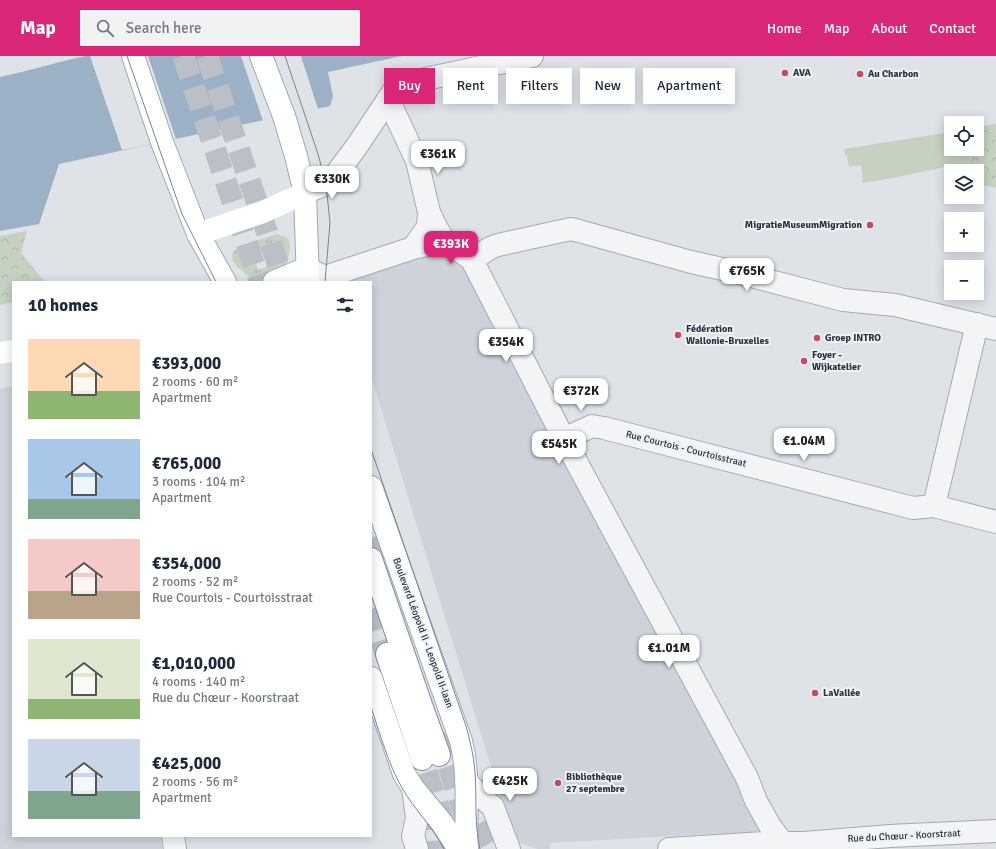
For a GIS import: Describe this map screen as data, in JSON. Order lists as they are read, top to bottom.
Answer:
{
  "streets": {
    "main road": ["Boulevard Léopold II - Leopold II-laan"],
    "street": ["Rue Courtois - Courtoisstraat", "Rue du Chœur - Koorstraat"]
  },
  "places": [
    "AVA",
    "Au Charbon",
    "MigratieMuseumMigration",
    "Fédération Wallonie-Bruxelles",
    "Groep INTRO",
    "Foyer - Wijkatelier",
    "LaVallée",
    "Bibliothèque 27 septembre"
  ],
  "page": {
    "header": "Map",
    "search": "Search here",
    "nav": [
      "Home",
      "Map",
      "About",
      "Contact"
    ],
    "chip": [
      "Buy",
      "Rent",
      "Filters",
      "New",
      "Apartment"
    ],
    "map_buttons": ["+", "−"],
    "price": [
      "€361K",
      "€330K",
      "€393K",
      "€765K",
      "€354K",
      "€372K",
      "€1.04M",
      "€545K",
      "€1.01M",
      "€425K"
    ],
    "heading": "10 homes",
    "list": [
      {
        "name": "€393,000",
        "note": "2 rooms · 60 m² · Apartment"
      },
      {
        "name": "€765,000",
        "note": "3 rooms · 104 m² · Apartment"
      },
      {
        "name": "€354,000",
        "note": "2 rooms · 52 m² · Rue Courtois - Courtoisstraat"
      },
      {
        "name": "€1,010,000",
        "note": "4 rooms · 140 m² · Rue du Chœur - Koorstraat"
      },
      {
        "name": "€425,000",
        "note": "2 rooms · 56 m² · Apartment"
      }
    ]
  }
}
